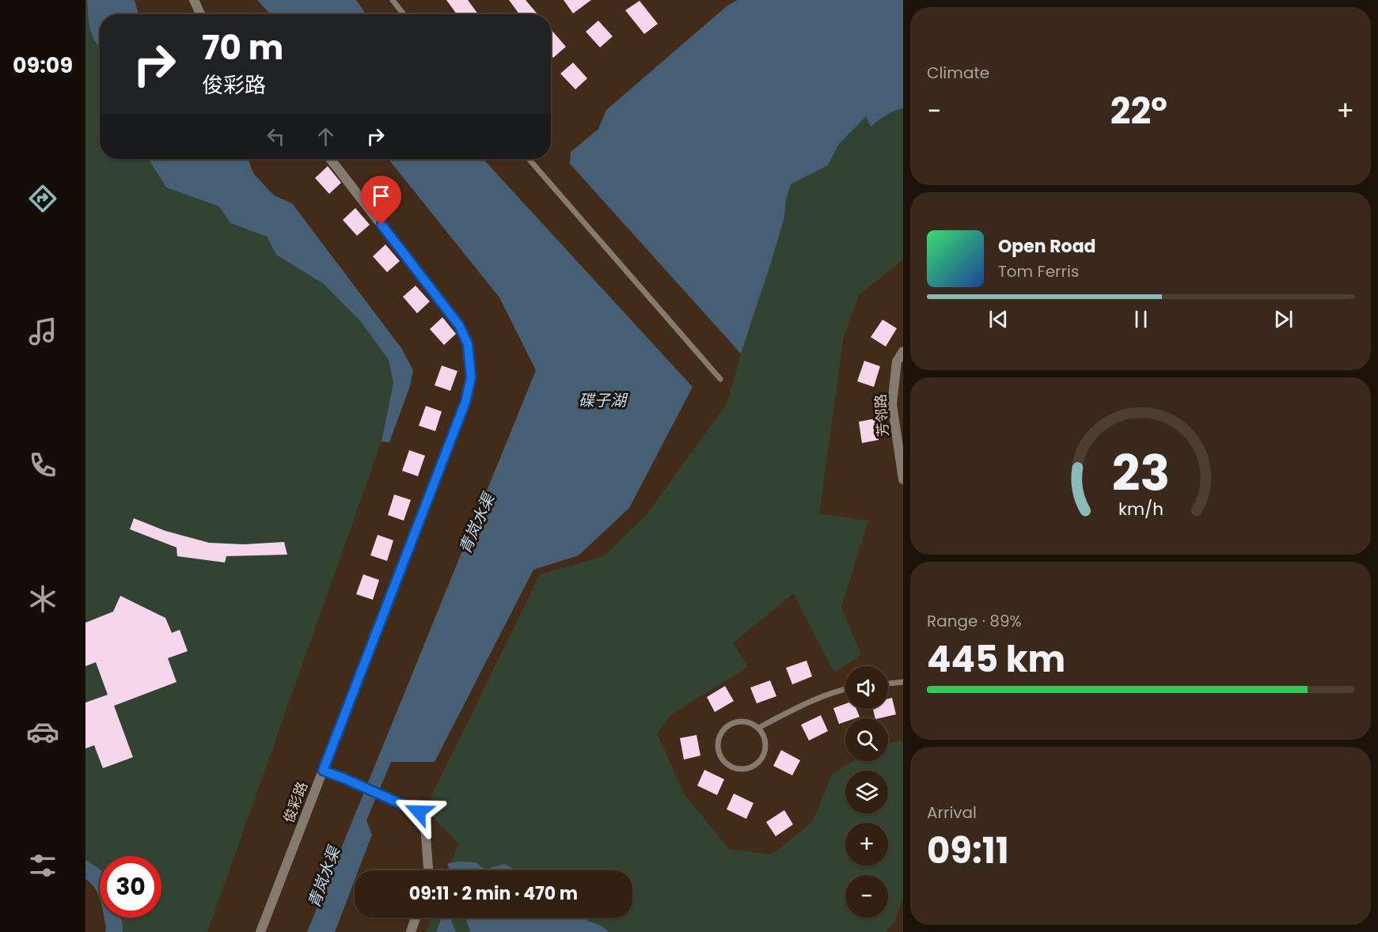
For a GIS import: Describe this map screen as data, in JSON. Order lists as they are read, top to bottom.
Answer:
{
  "streets": {
    "street": ["芳邻路", "俊彩路"]
  },
  "water": ["碟子湖", "青岚水渠"],
  "page": {
    "tabs": "09:09",
    "tile": [
      "Climate",
      ["Range · 89%", "445 km"],
      ["Arrival", "09:11"]
    ],
    "turn": ["70 m", "俊彩路"],
    "heat": ["−", "22°", "+"],
    "song": ["Open Road", "Tom Ferris"],
    "map_buttons": ["+", "−"],
    "limit": "30",
    "trip": "09:11 · 2 min · 470 m",
    "gauge": ["23", "km/h"]
  }
}
